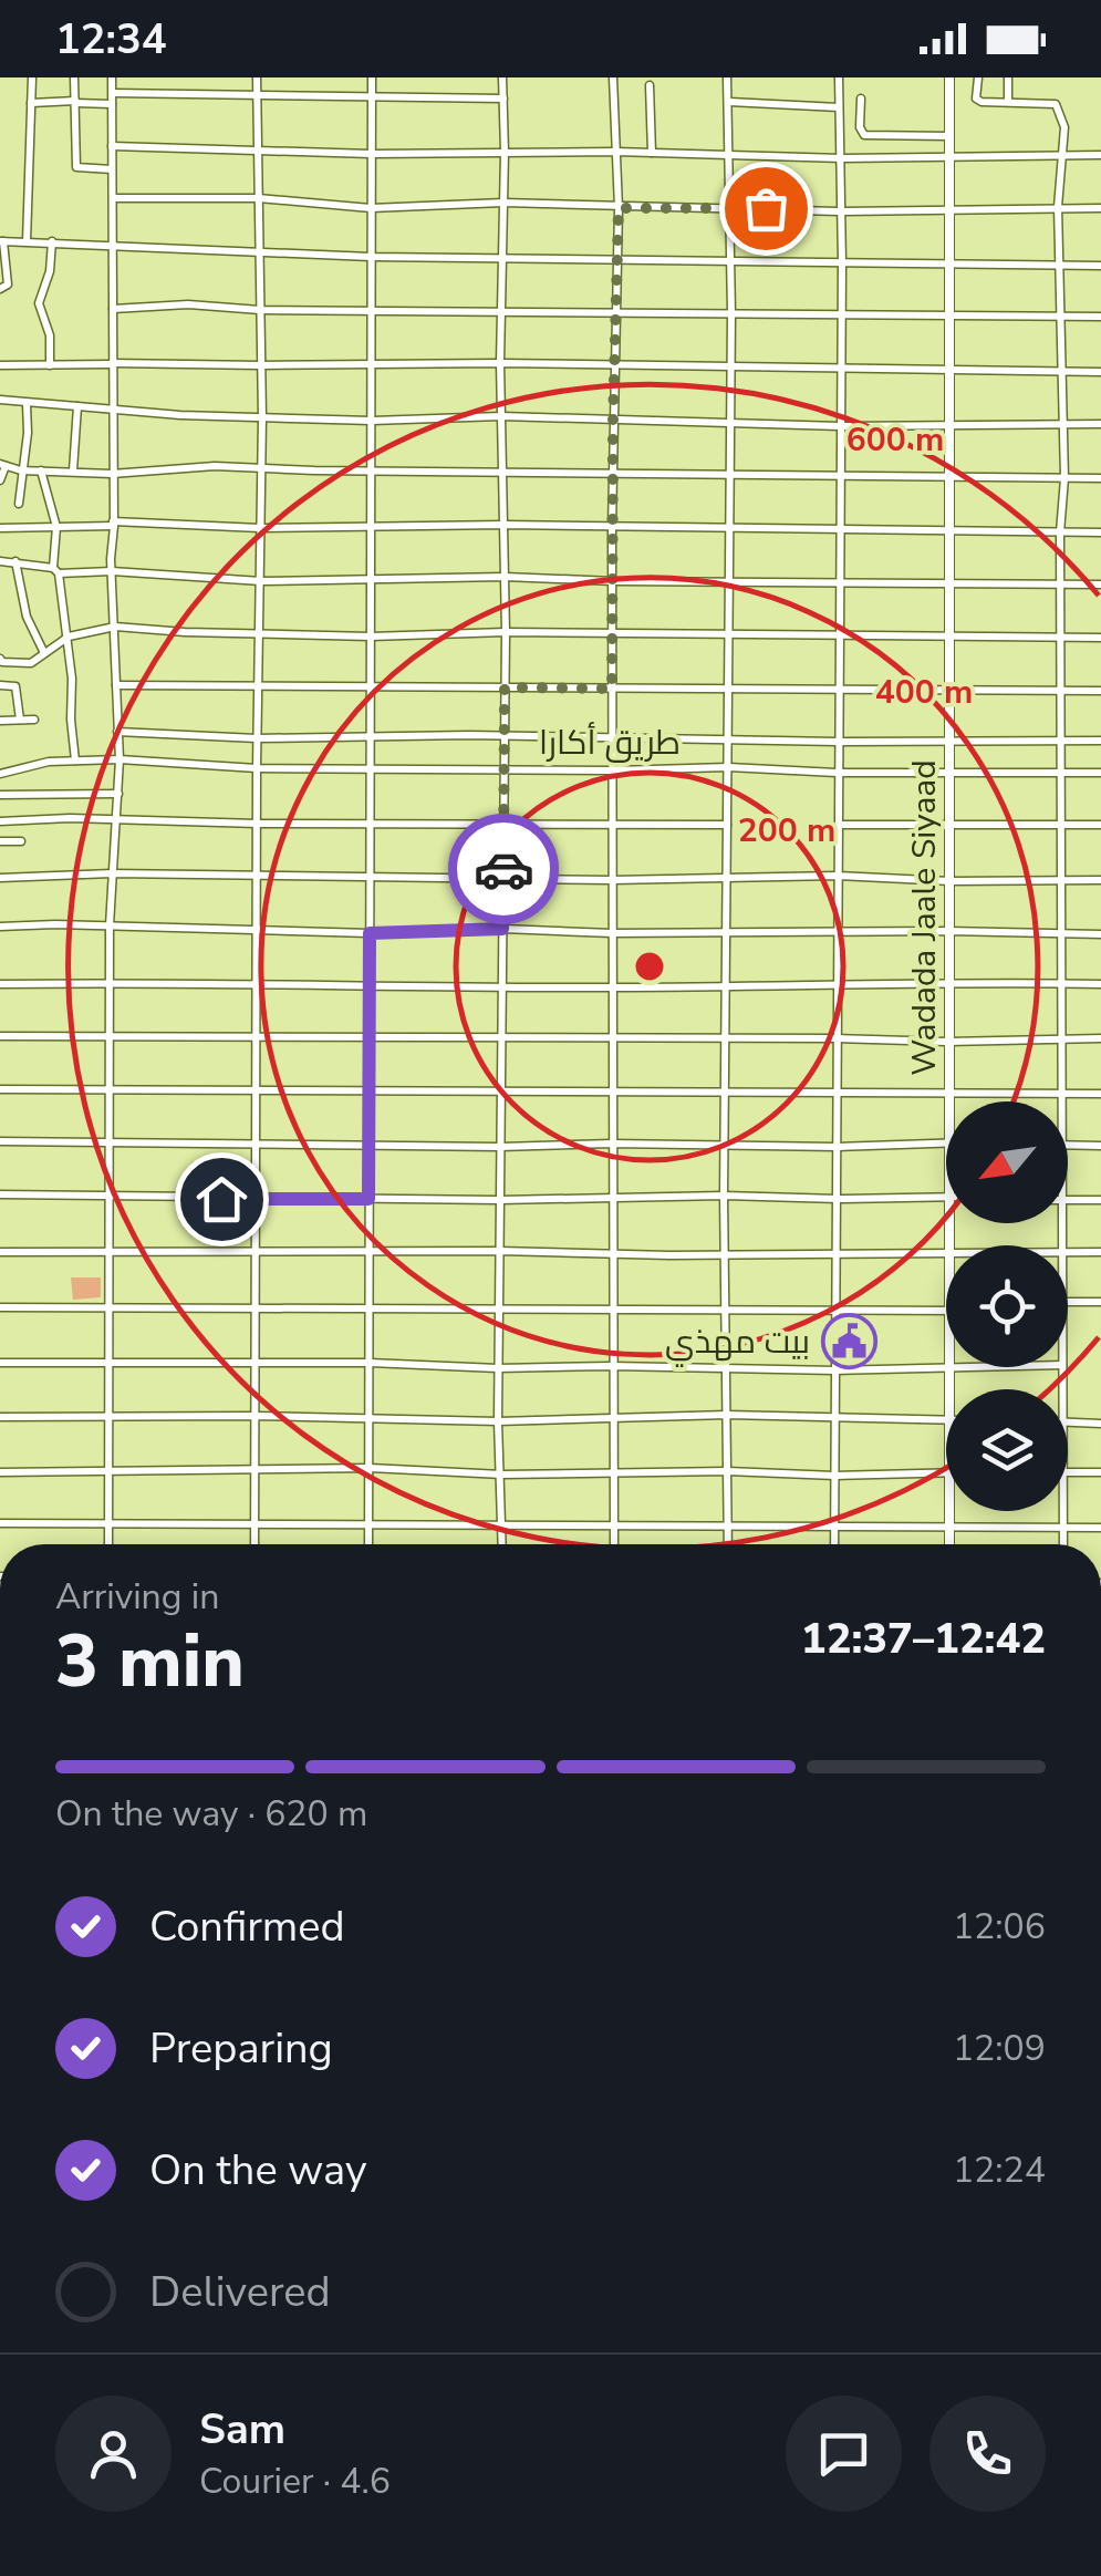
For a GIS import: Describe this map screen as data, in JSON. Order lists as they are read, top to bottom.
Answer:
{
  "streets": {
    "main road": ["Wadada Jaale Siyaad"],
    "street": ["طريق أكارا"]
  },
  "crossings": [
    ["طريق أكارا", "Wadada Jaale Siyaad"]
  ],
  "places": {
    "public building": ["بيت مهذي"]
  },
  "north": "bottom left",
  "page": {
    "status": "12:34",
    "heading": ["3 min", "Arriving in", "12:37–12:42"],
    "panel": ["Sam", "Courier · 4.6"],
    "bar": "On the way · 620 m",
    "list": [
      ["Confirmed", "12:06"],
      ["Preparing", "12:09"],
      ["On the way", "12:24"],
      "Delivered"
    ]
  },
  "rings": ["600 m", "400 m", "200 m"]
}
